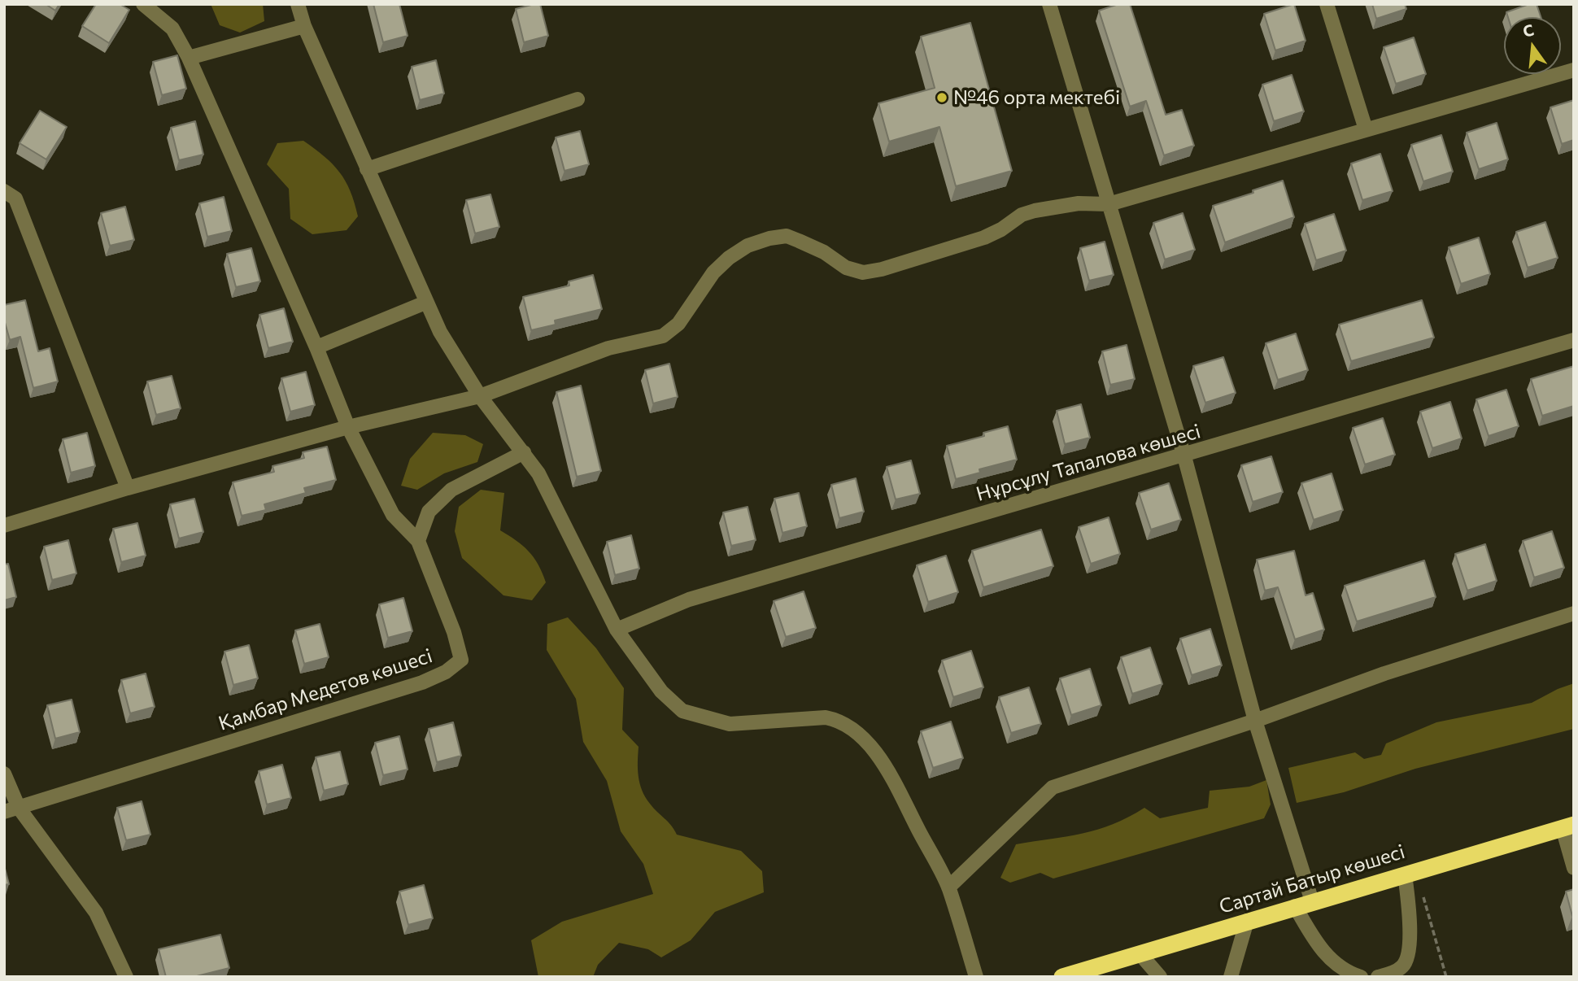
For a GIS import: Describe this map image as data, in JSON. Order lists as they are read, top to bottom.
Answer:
{
  "streets": {
    "highway": ["Сартай Батыр көшесі"],
    "street": ["Нұрсұлу Тапалова көшесі", "Қамбар Медетов көшесі"]
  },
  "places": ["№46 орта мектебі"],
  "north": "top"
}
